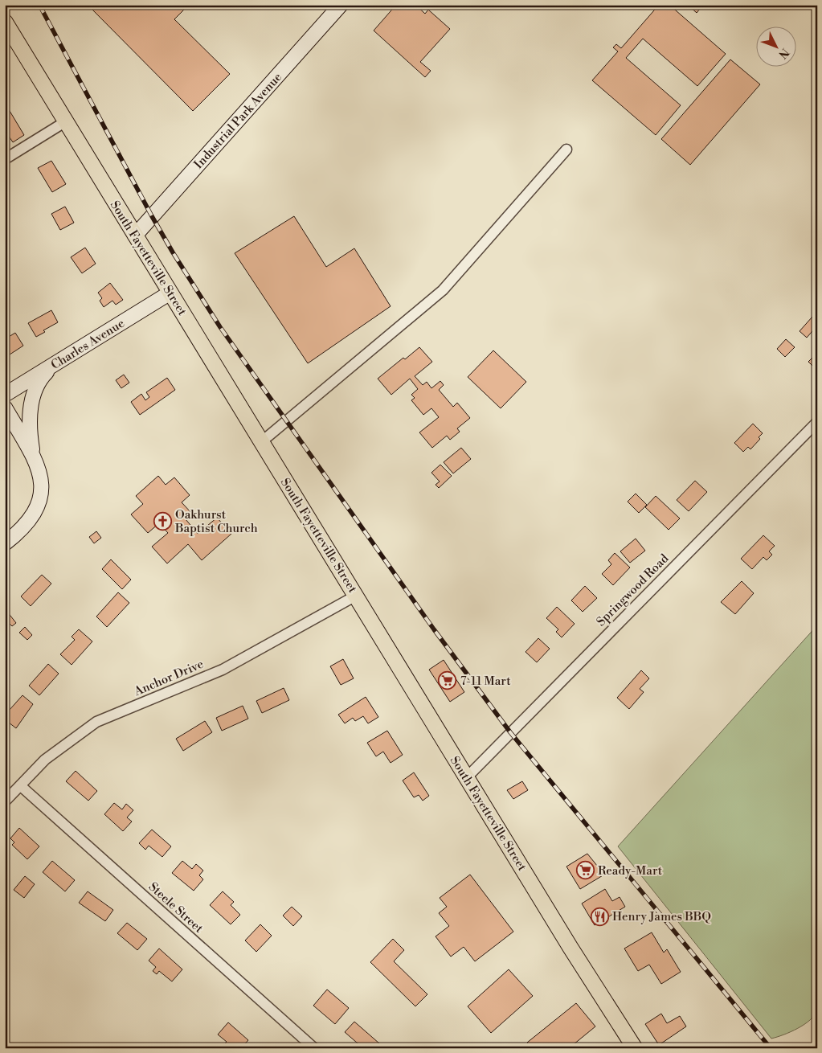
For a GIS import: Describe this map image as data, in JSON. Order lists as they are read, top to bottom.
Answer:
{
  "streets": {
    "main road": ["South Fayetteville Street"],
    "street": [
      "Industrial Park Avenue",
      "Charles Avenue",
      "Springwood Road",
      "Anchor Drive",
      "Steele Street"
    ]
  },
  "crossings": [
    ["Industrial Park Avenue", "South Fayetteville Street"],
    ["South Fayetteville Street", "Charles Avenue"],
    ["South Fayetteville Street", "Springwood Road"],
    ["South Fayetteville Street", "Anchor Drive"],
    ["Anchor Drive", "Steele Street"]
  ],
  "places": {
    "church": ["Oakhurst Baptist Church"],
    "supermarket": ["7-11 Mart", "Ready-Mart"],
    "restaurant": ["Henry James BBQ"]
  },
  "north": "bottom right"
}
